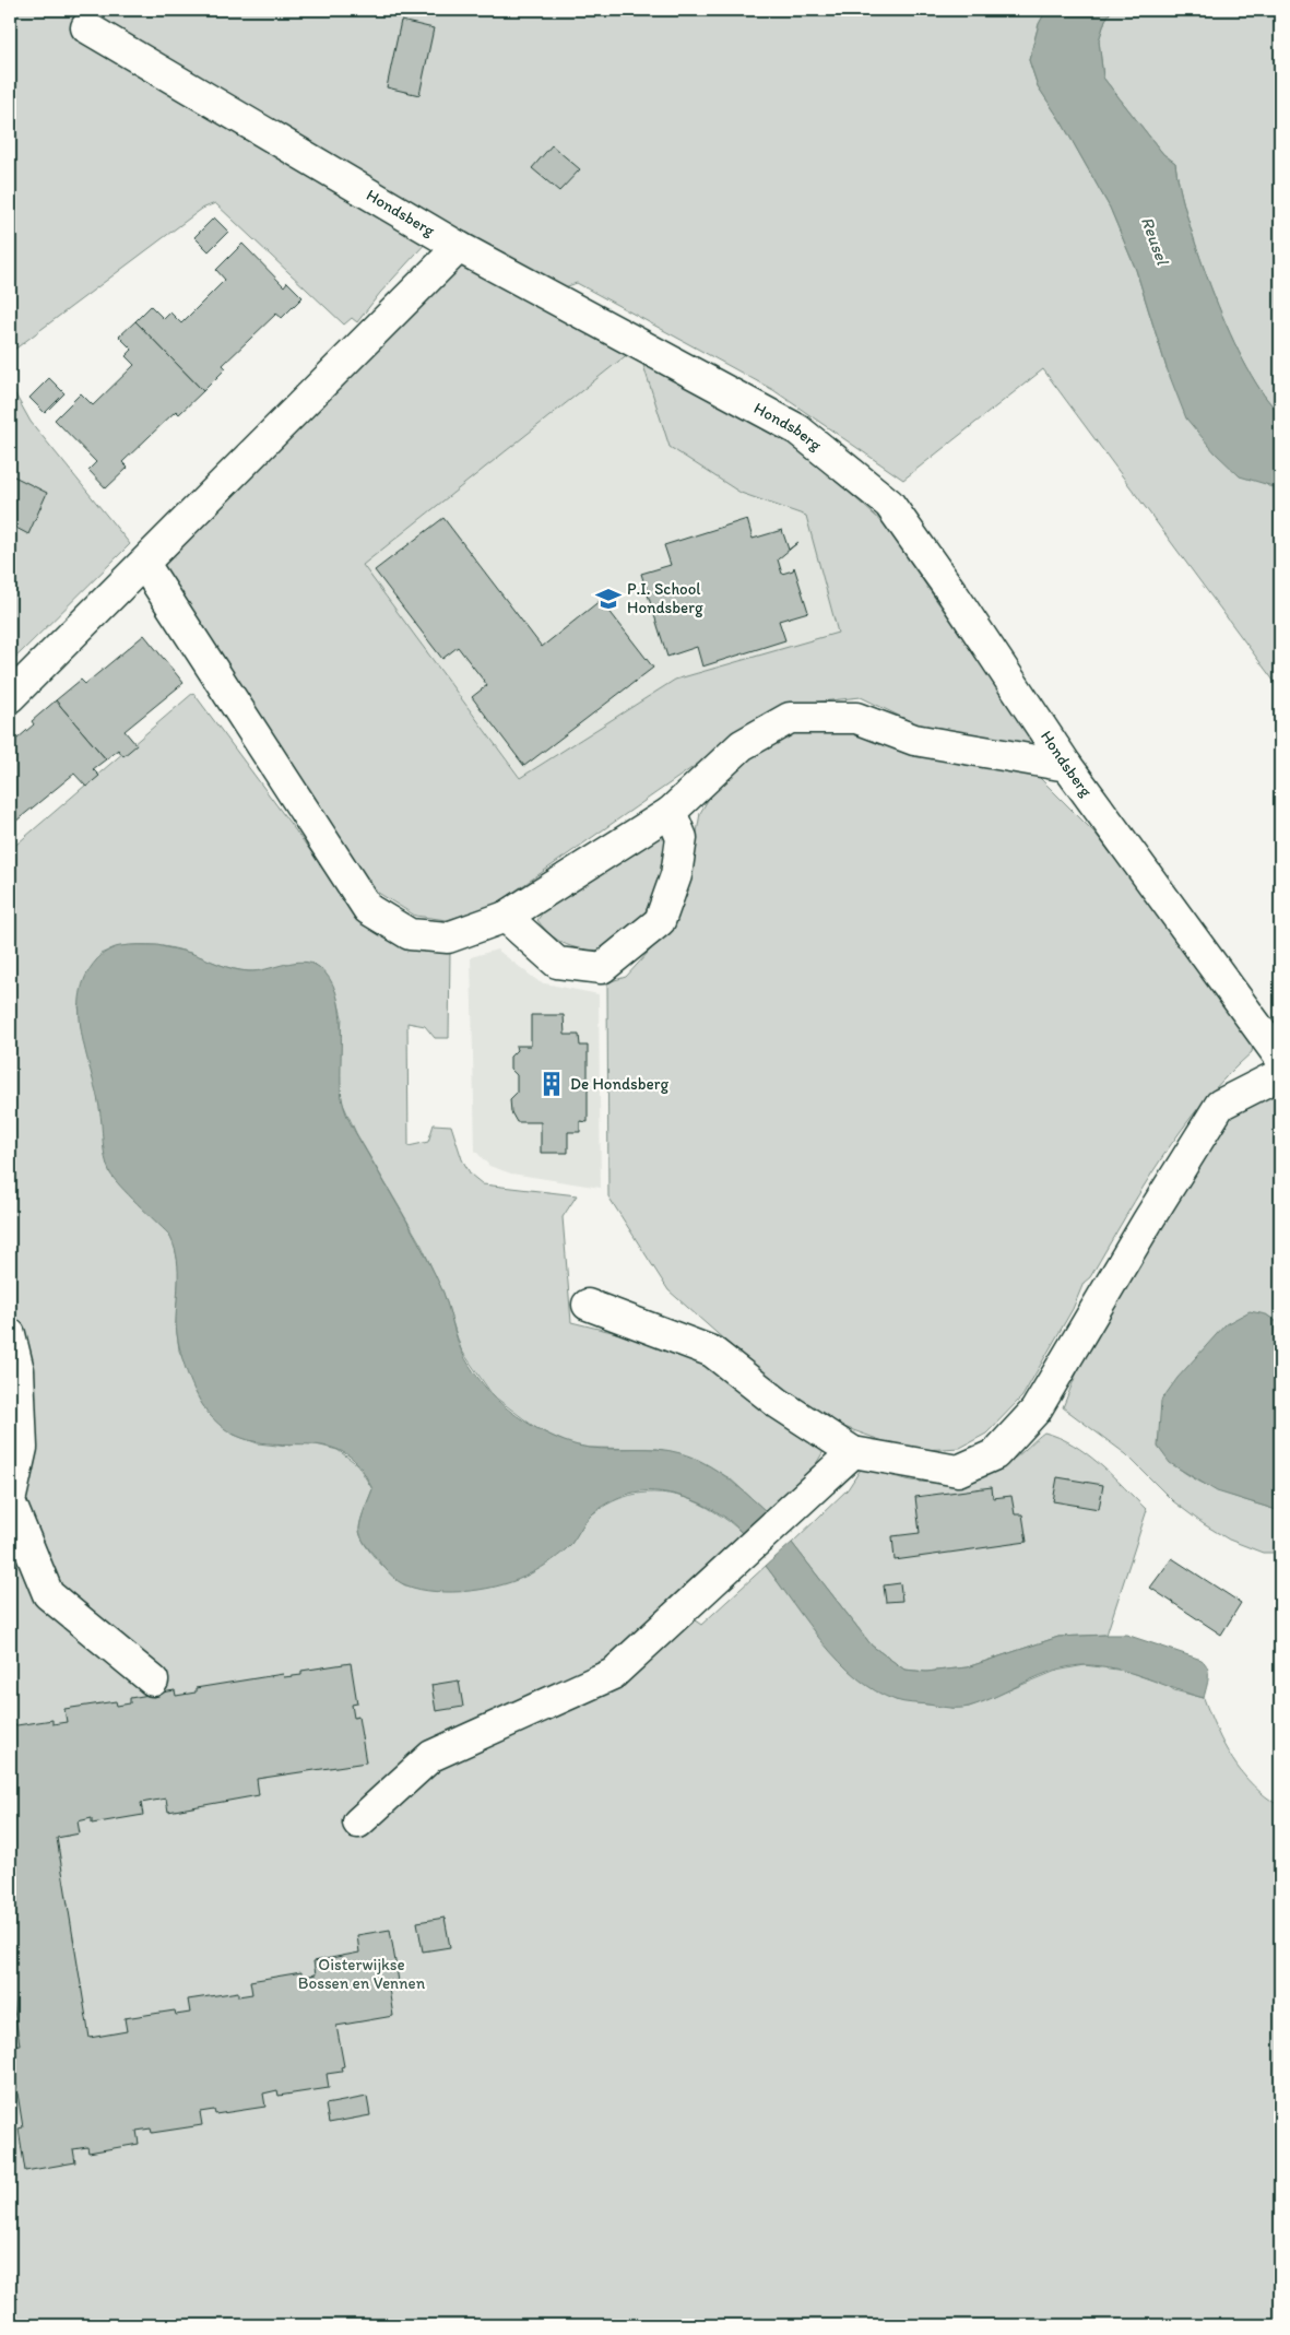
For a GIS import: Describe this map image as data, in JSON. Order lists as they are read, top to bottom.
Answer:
{
  "streets": {
    "street": ["Hondsberg"]
  },
  "water": ["Reusel"],
  "parks": ["Oisterwijkse Bossen en Vennen"],
  "places": {
    "school or university": ["P.I. School Hondsberg"],
    "building": ["De Hondsberg"]
  }
}
